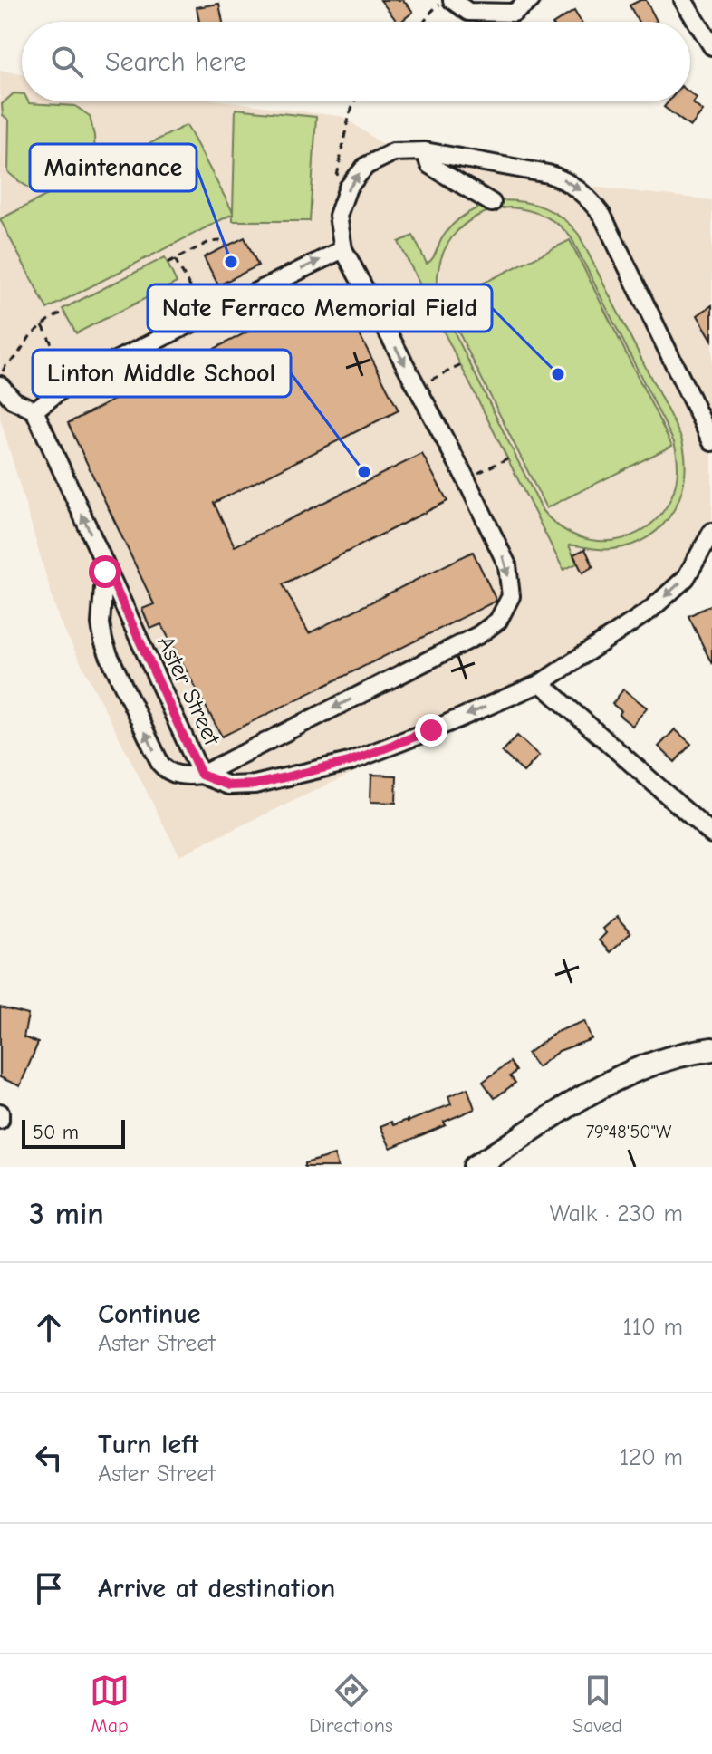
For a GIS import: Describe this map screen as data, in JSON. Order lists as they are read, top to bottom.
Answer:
{
  "streets": {
    "street": ["Aster Street"]
  },
  "places": ["Maintenance", "Nate Ferraco Memorial Field", "Linton Middle School"],
  "scale_bar": "50 m",
  "page": {
    "search": "Search here",
    "scale": "50 m",
    "heading": ["3 min", "Walk · 230 m"],
    "list": [
      ["Continue", "Aster Street", "110 m"],
      ["Turn left", "Aster Street", "120 m"],
      "Arrive at destination"
    ],
    "nav": ["Map", "Directions", "Saved"]
  },
  "coordinates": ["79°48'50\"W"]
}
